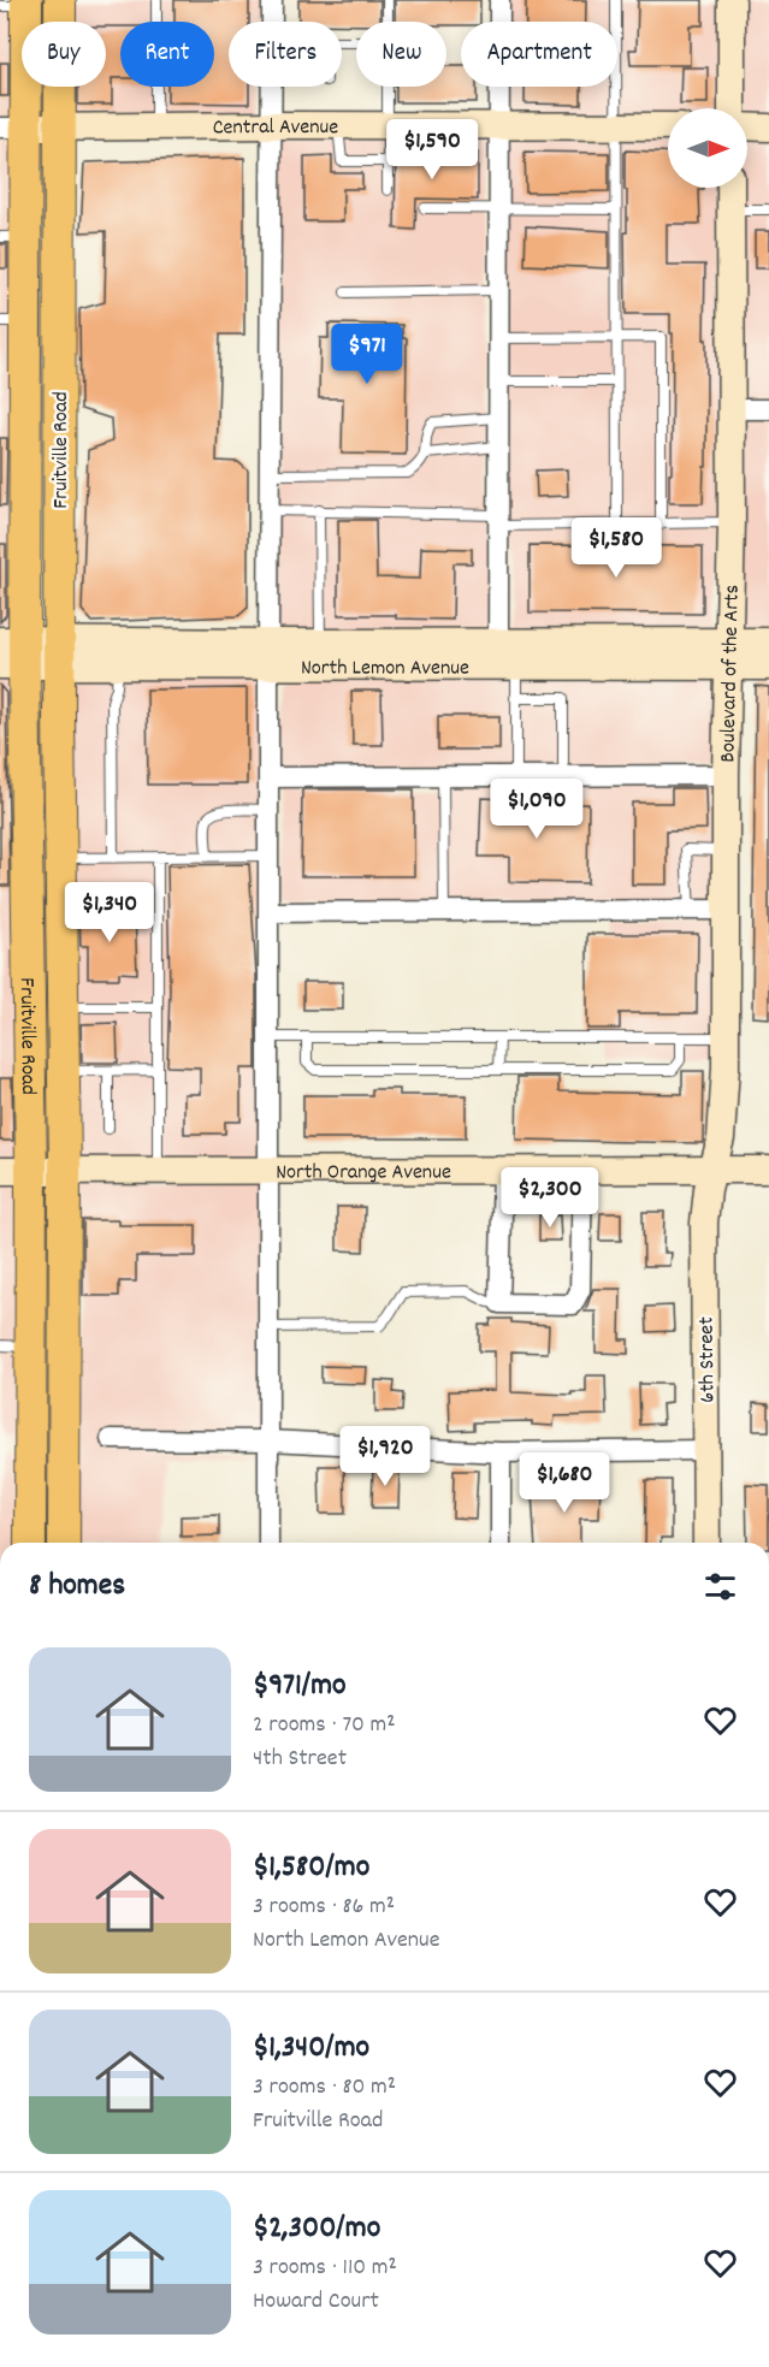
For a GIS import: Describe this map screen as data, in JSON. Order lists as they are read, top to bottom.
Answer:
{
  "streets": {
    "main road": ["Fruitville Road"],
    "street": [
      "Central Avenue",
      "North Lemon Avenue",
      "Boulevard of the Arts",
      "North Orange Avenue",
      "6th Street"
    ]
  },
  "crossings": [
    ["Central Avenue", "Fruitville Road"],
    ["Fruitville Road", "North Lemon Avenue"],
    ["Fruitville Road", "North Orange Avenue"],
    ["Boulevard of the Arts", "North Orange Avenue"],
    ["Boulevard of the Arts", "6th Street"],
    ["North Orange Avenue", "6th Street"]
  ],
  "north": "right",
  "page": {
    "chip": [
      "Buy",
      "Rent",
      "Filters",
      "New",
      "Apartment"
    ],
    "price": [
      "$1,590",
      "$971",
      "$1,580",
      "$1,090",
      "$1,340",
      "$2,300",
      "$1,920",
      "$1,680"
    ],
    "heading": "8 homes",
    "list": [
      {
        "name": "$971/mo",
        "note": "2 rooms · 70 m² · 4th Street"
      },
      {
        "name": "$1,580/mo",
        "note": "3 rooms · 86 m² · North Lemon Avenue"
      },
      {
        "name": "$1,340/mo",
        "note": "3 rooms · 80 m² · Fruitville Road"
      },
      {
        "name": "$2,300/mo",
        "note": "3 rooms · 110 m² · Howard Court"
      }
    ]
  }
}
